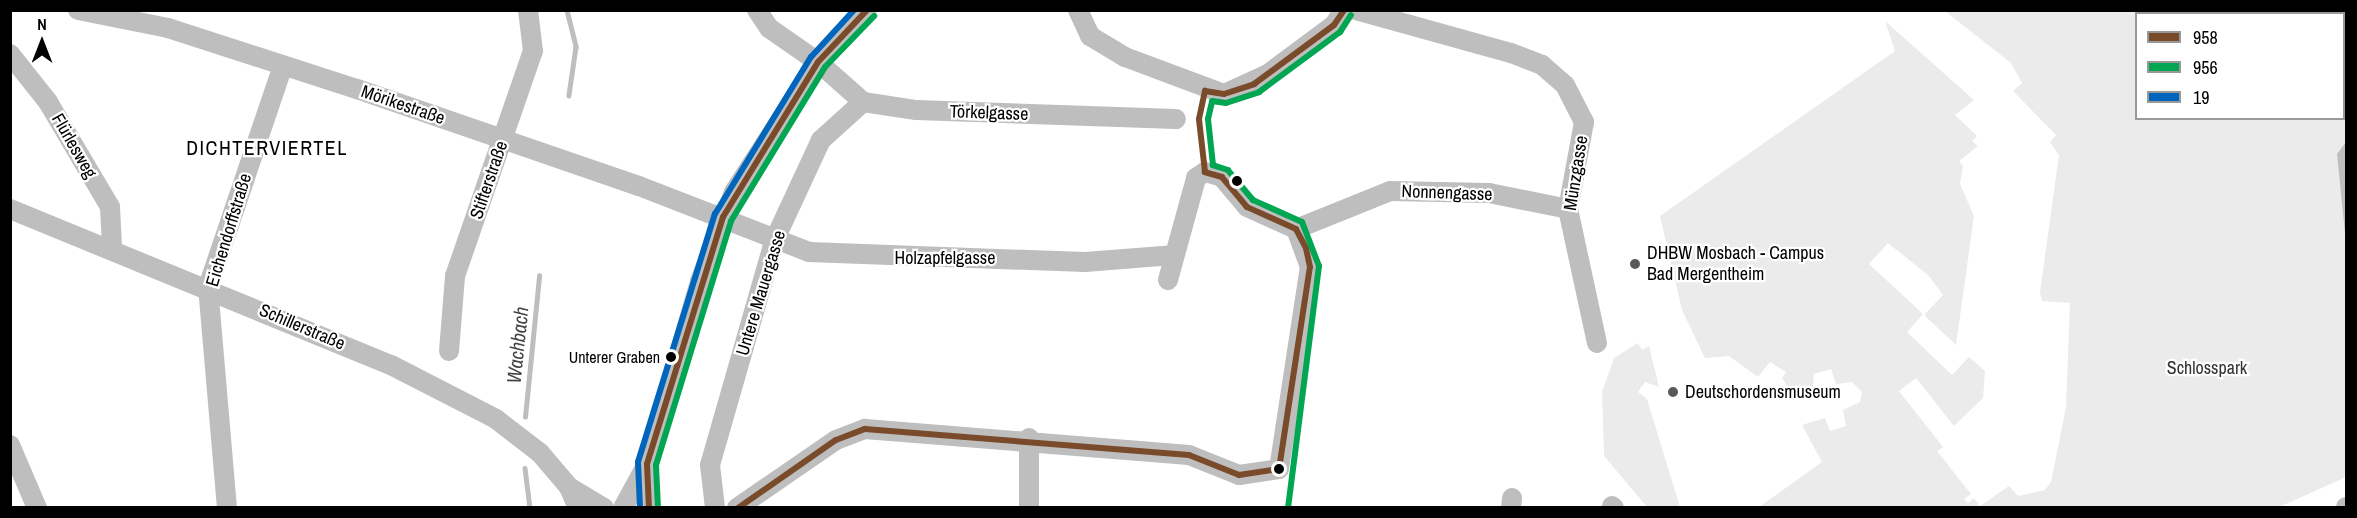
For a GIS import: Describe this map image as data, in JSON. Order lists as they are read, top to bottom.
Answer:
{
  "streets": {
    "street": [
      "Mörikestraße",
      "Törkelgasse",
      "Flürlesweg",
      "Münzgasse",
      "Stifterstraße",
      "Nonnengasse",
      "Eichendorffstraße",
      "Holzapfelgasse",
      "Untere Mauergasse",
      "Schillerstraße"
    ]
  },
  "crossings": [
    ["Mörikestraße", "Stifterstraße"],
    ["Mörikestraße", "Eichendorffstraße"],
    ["Mörikestraße", "Holzapfelgasse"],
    ["Törkelgasse", "Untere Mauergasse"],
    ["Flürlesweg", "Schillerstraße"],
    ["Münzgasse", "Nonnengasse"],
    ["Eichendorffstraße", "Schillerstraße"],
    ["Holzapfelgasse", "Untere Mauergasse"]
  ],
  "districts": ["DICHTERVIERTEL"],
  "water": ["Wachbach"],
  "parks": ["Schlosspark"],
  "places": ["DHBW Mosbach - Campus Bad Mergentheim", "Unterer Graben", "Deutschordensmuseum"],
  "lines": ["transit line 958", "transit line 19", "transit line 956"],
  "legend": ["958", "956", "19"],
  "north": "top"
}
